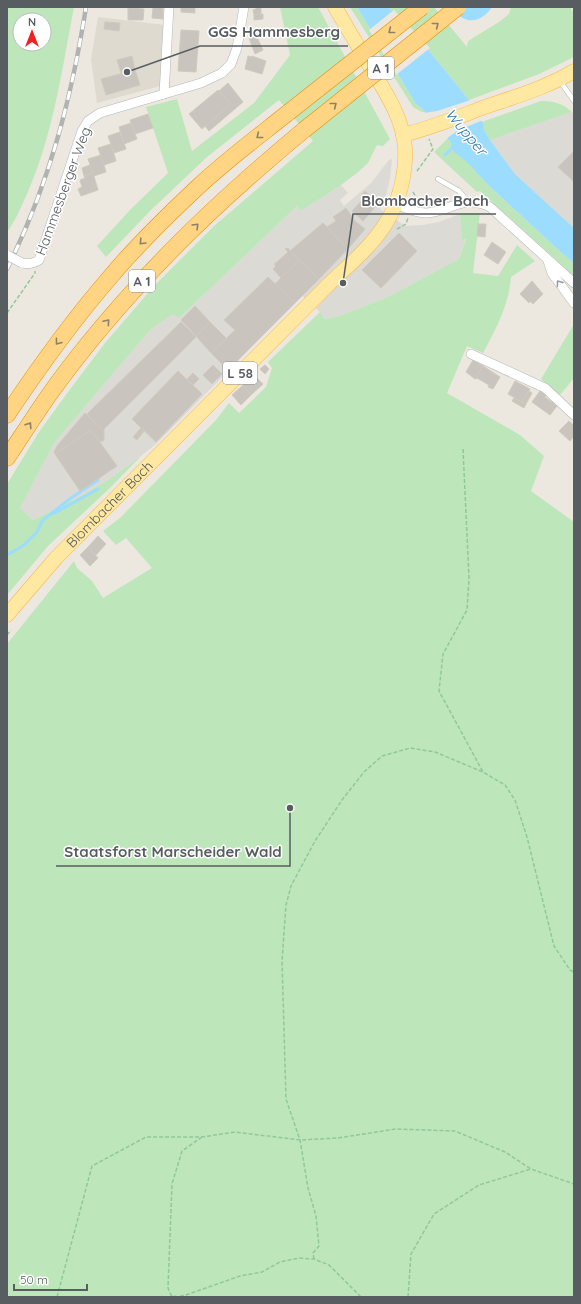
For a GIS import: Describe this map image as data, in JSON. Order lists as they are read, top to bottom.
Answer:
{
  "streets": {
    "highway": ["A 1"],
    "main road": ["L 58", "Blombacher Bach"],
    "street": ["Hammesberger Weg"]
  },
  "water": ["Wupper"],
  "places": ["GGS Hammesberg", "Blombacher Bach", "Staatsforst Marscheider Wald"],
  "scale_bar": "50 m",
  "north": "top"
}
